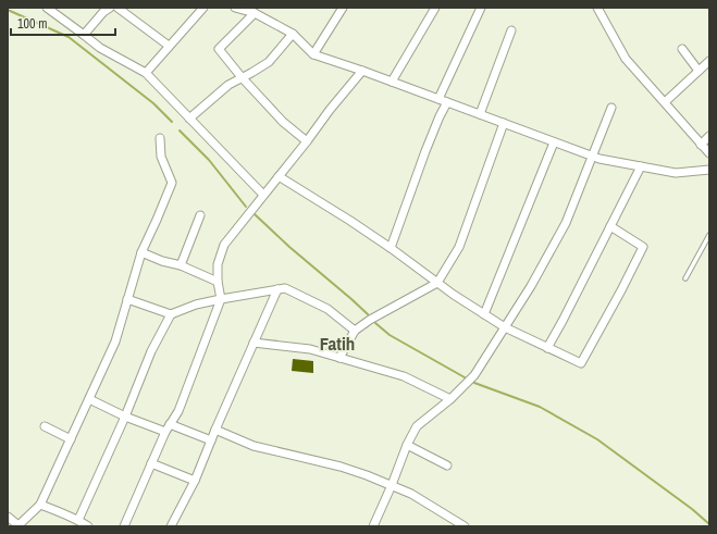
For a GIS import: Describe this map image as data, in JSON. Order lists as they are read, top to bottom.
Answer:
{
  "districts": ["Fatih"],
  "scale_bar": "100 m"
}
